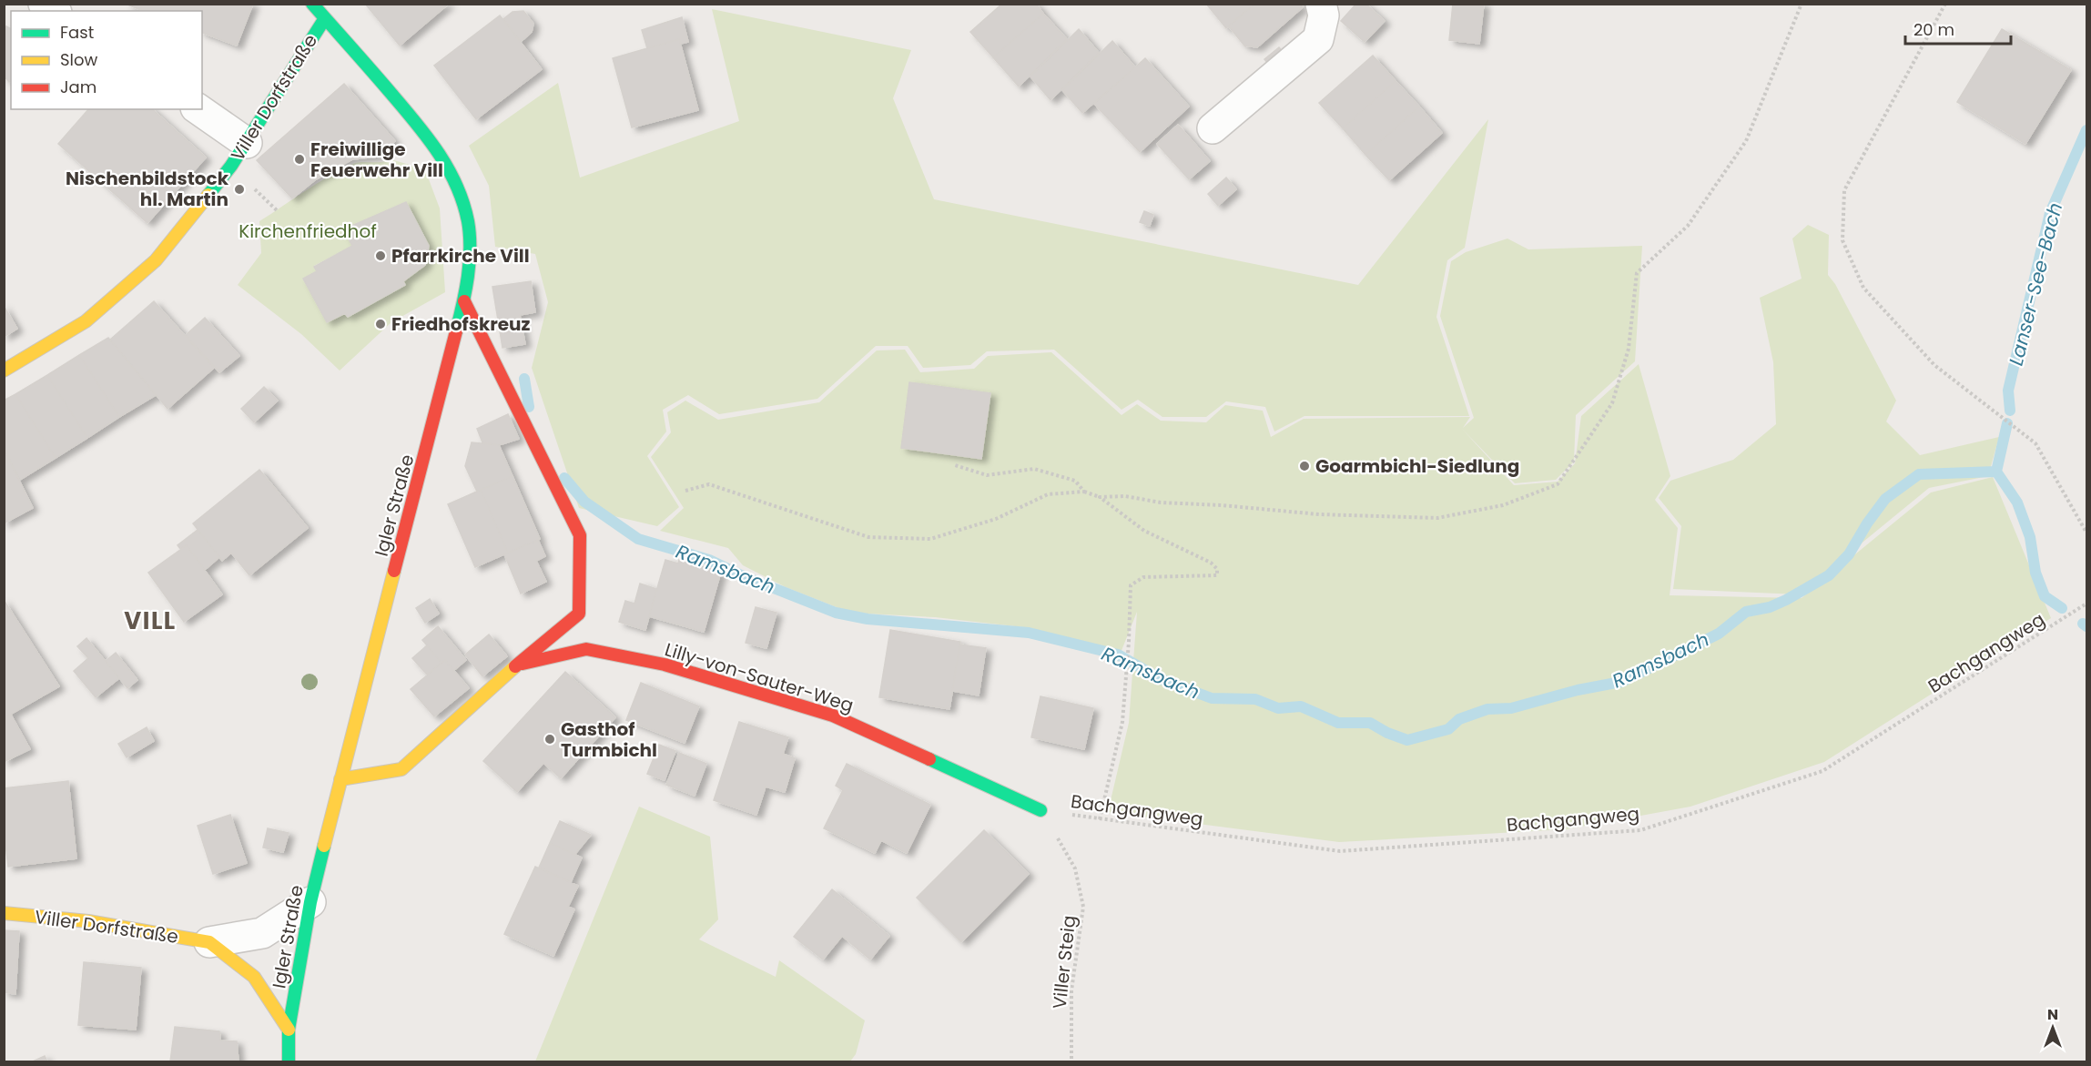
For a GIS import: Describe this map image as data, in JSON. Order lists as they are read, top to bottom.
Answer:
{
  "streets": {
    "street": ["Viller Dorfstraße", "Igler Straße", "Lilly-von-Sauter-Weg"],
    "path": ["Bachgangweg", "Viller Steig"]
  },
  "crossings": [
    ["Viller Dorfstraße", "Igler Straße"],
    ["Igler Straße", "Lilly-von-Sauter-Weg"],
    ["Bachgangweg", "Lilly-von-Sauter-Weg"],
    ["Bachgangweg", "Viller Steig"],
    ["Lilly-von-Sauter-Weg", "Viller Steig"]
  ],
  "districts": ["VILL"],
  "water": ["Lanser-See-Bach", "Ramsbach"],
  "parks": ["Kirchenfriedhof"],
  "places": [
    "Freiwillige Feuerwehr Vill",
    "Nischenbildstock hl. Martin",
    "Pfarrkirche Vill",
    "Friedhofskreuz",
    "Goarmbichl-Siedlung",
    "Gasthof Turmbichl"
  ],
  "legend": ["Fast", "Slow", "Jam"],
  "scale_bar": "20 m",
  "north": "top"
}
